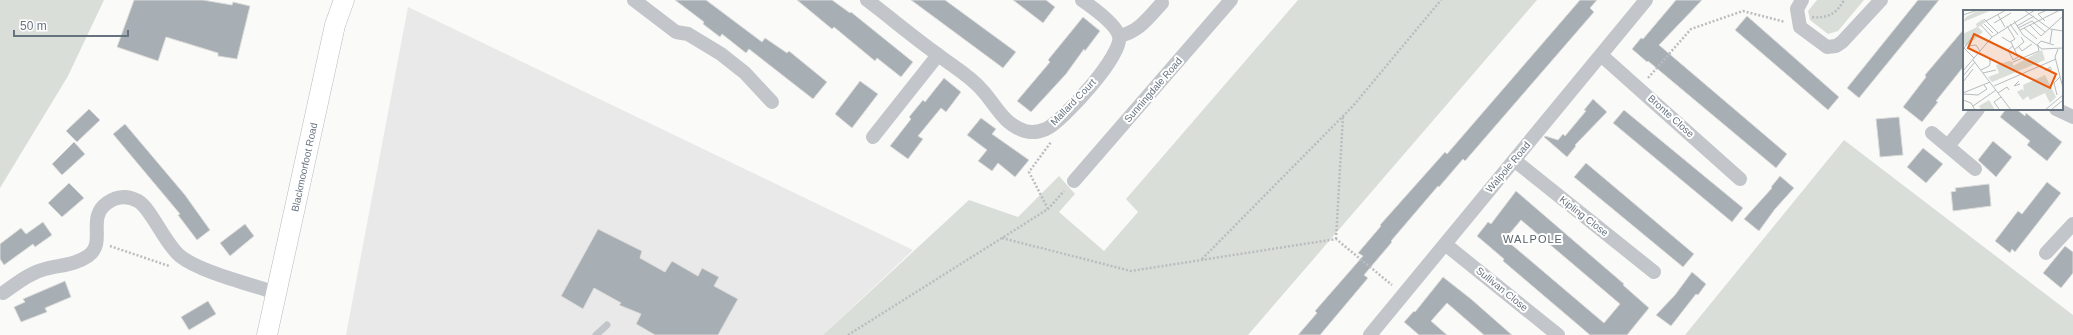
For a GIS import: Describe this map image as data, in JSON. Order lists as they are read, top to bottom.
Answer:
{
  "streets": {
    "street": [
      "Sunningdale Road",
      "Mallard Court",
      "Bronte Close",
      "Blackmoorfoot Road",
      "Walpole Road",
      "Kipling Close",
      "Sullivan Close"
    ]
  },
  "crossings": [
    ["Bronte Close", "Walpole Road"],
    ["Walpole Road", "Kipling Close"],
    ["Walpole Road", "Sullivan Close"]
  ],
  "districts": ["WALPOLE"],
  "scale_bar": "50 m"
}
